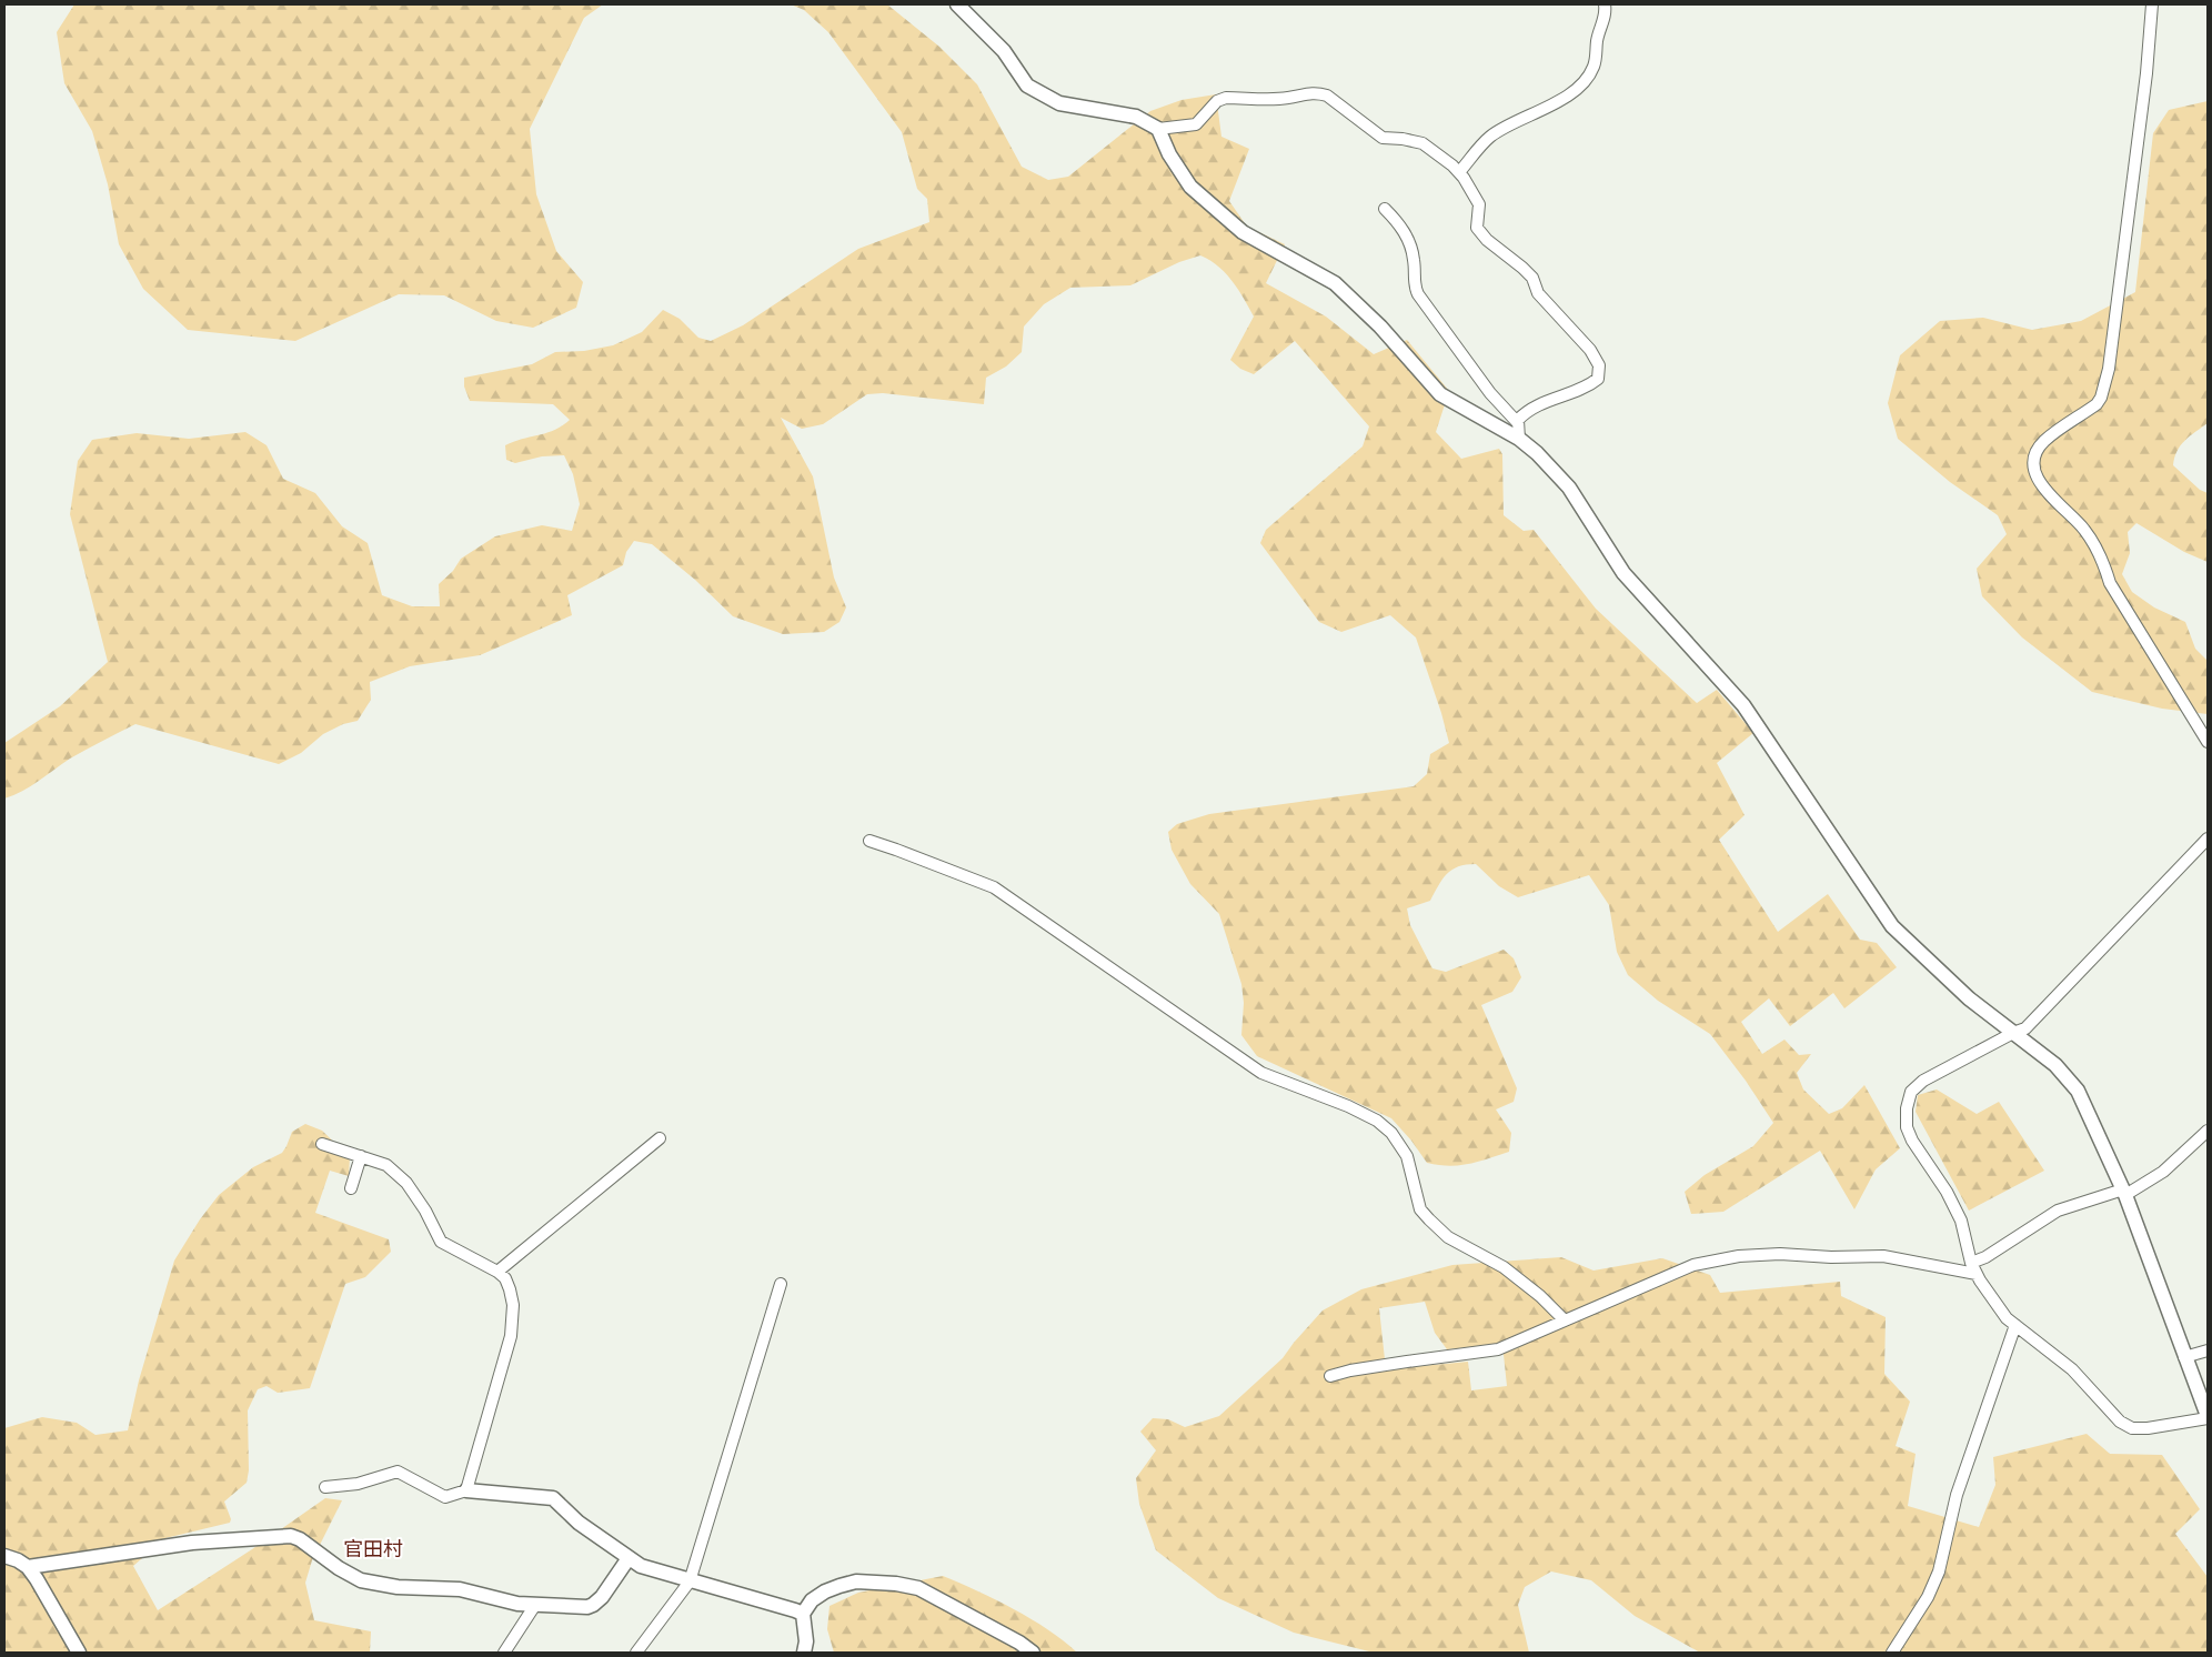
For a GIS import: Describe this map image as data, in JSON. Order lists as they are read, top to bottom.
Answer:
{
  "districts": ["官田村"]
}
